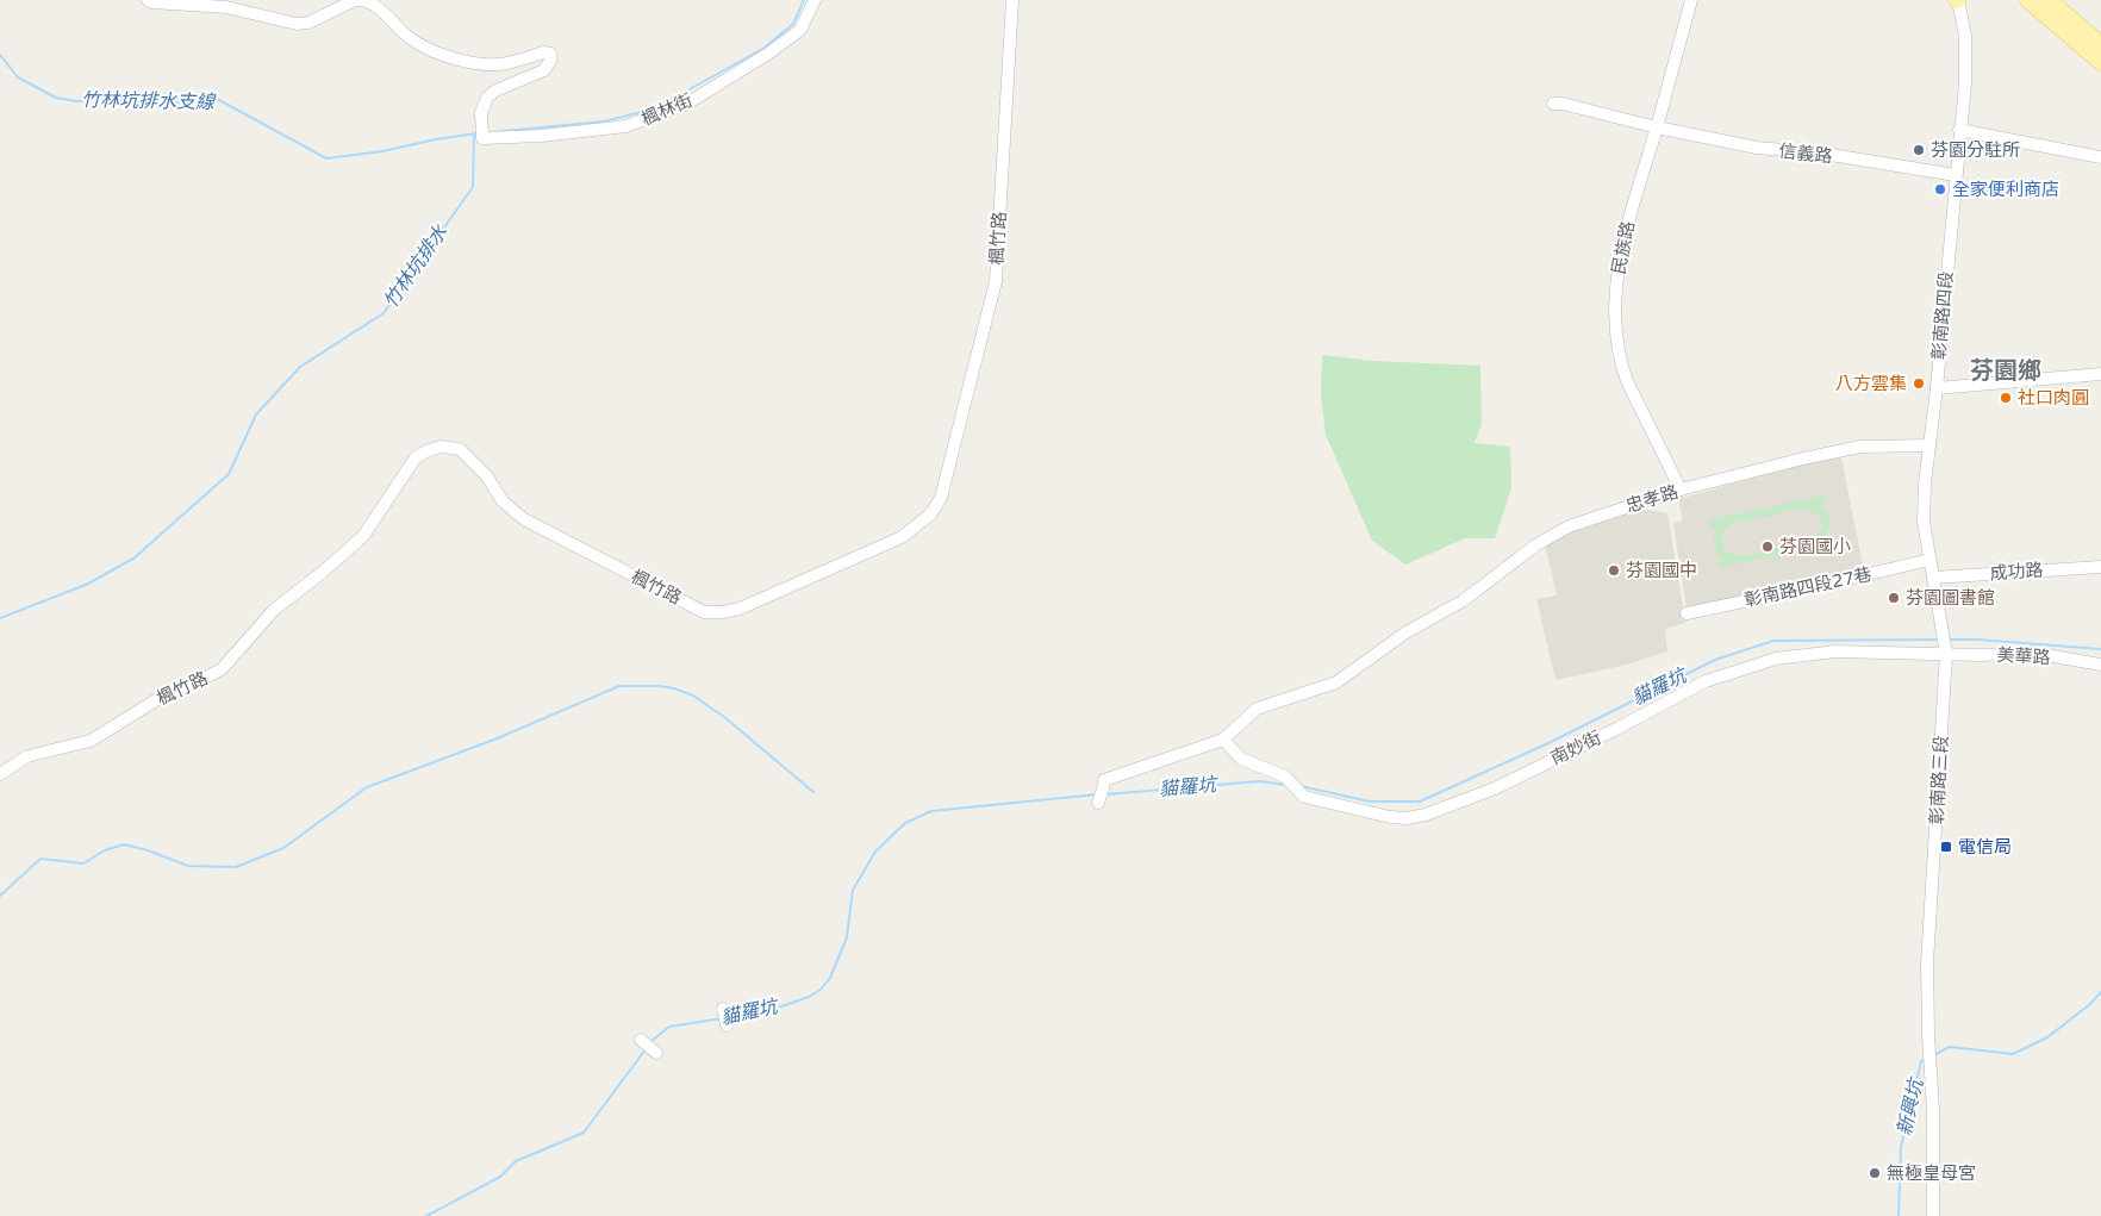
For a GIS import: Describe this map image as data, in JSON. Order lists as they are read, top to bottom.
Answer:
{
  "streets": {
    "street": [
      "楓林街",
      "信義路",
      "楓竹路",
      "民族路",
      "彰南路四段",
      "忠孝路",
      "成功路",
      "彰南路四段27巷",
      "美華路",
      "南妙街",
      "彰南路三段"
    ]
  },
  "crossings": [
    ["信義路", "民族路"],
    ["信義路", "彰南路四段"],
    ["民族路", "忠孝路"],
    ["彰南路四段", "忠孝路"],
    ["彰南路四段", "成功路"],
    ["彰南路四段", "彰南路四段27巷"],
    ["彰南路四段", "彰南路三段"],
    ["忠孝路", "南妙街"],
    ["美華路", "南妙街"],
    ["美華路", "彰南路三段"],
    ["南妙街", "彰南路三段"]
  ],
  "districts": ["芬園鄉"],
  "water": [
    "竹林坑排水支線",
    "竹林坑排水",
    "貓羅坑",
    "新興坑"
  ],
  "places": {
    "other": [
      "芬園分駐所",
      "全家便利商店",
      "八方雲集",
      "社口肉圓",
      "芬園國小",
      "芬園國中",
      "芬園圖書館",
      "無極皇母宮"
    ],
    "transit": ["電信局"]
  }
}
